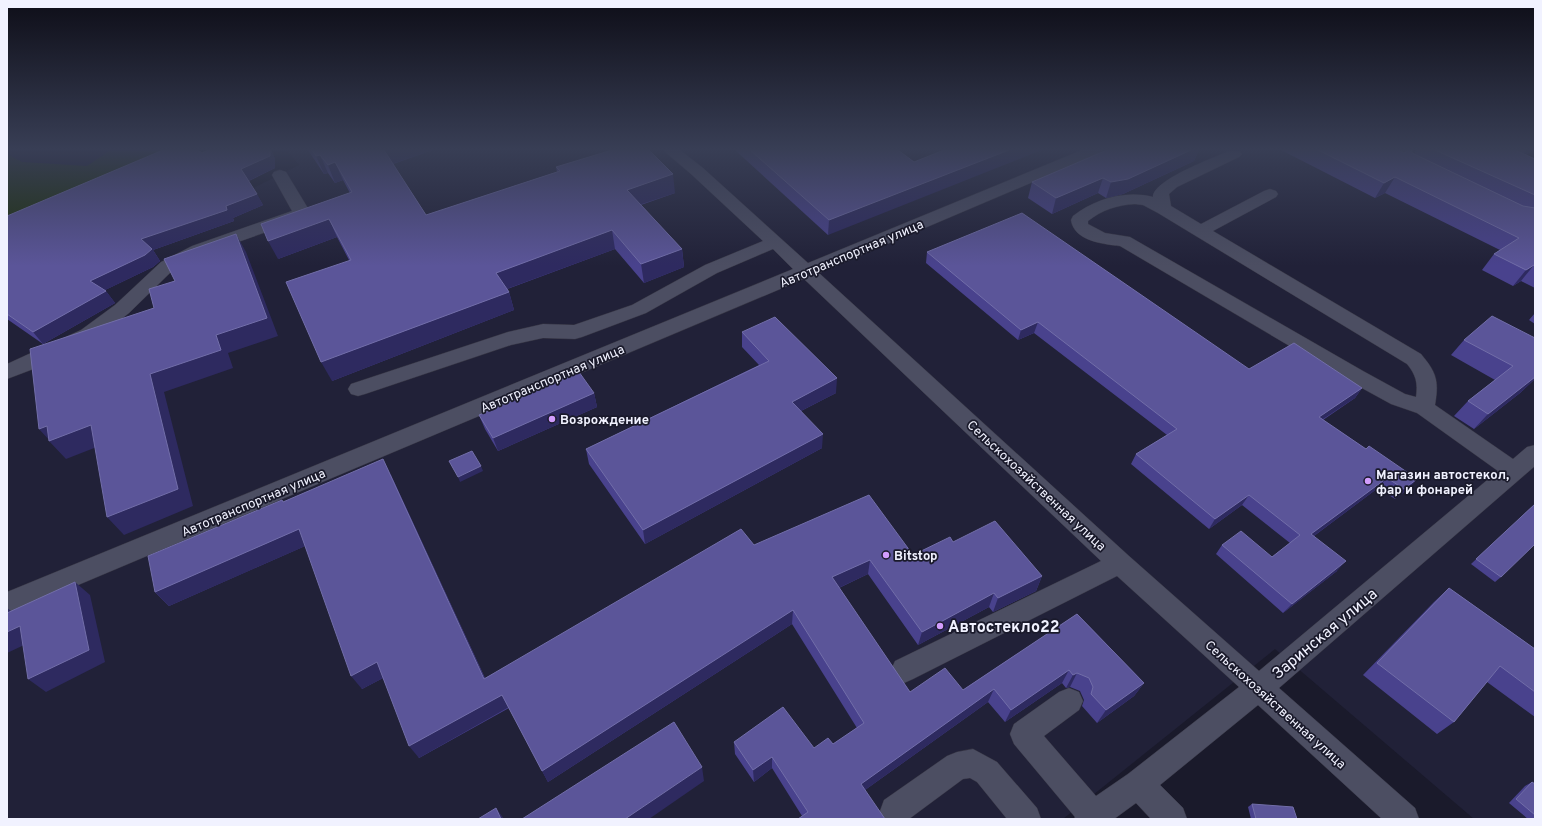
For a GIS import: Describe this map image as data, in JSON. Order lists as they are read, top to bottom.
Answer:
{
  "streets": {
    "street": ["Автотранспортная улица", "Сельскохозяйственная улица", "Заринская улица"]
  },
  "crossings": [
    ["Автотранспортная улица", "Сельскохозяйственная улица"],
    ["Сельскохозяйственная улица", "Заринская улица"]
  ],
  "places": [
    "Возрождение",
    "Магазин автостекол, фар и фонарей",
    "Bitstop",
    "Автостекло22"
  ]
}
